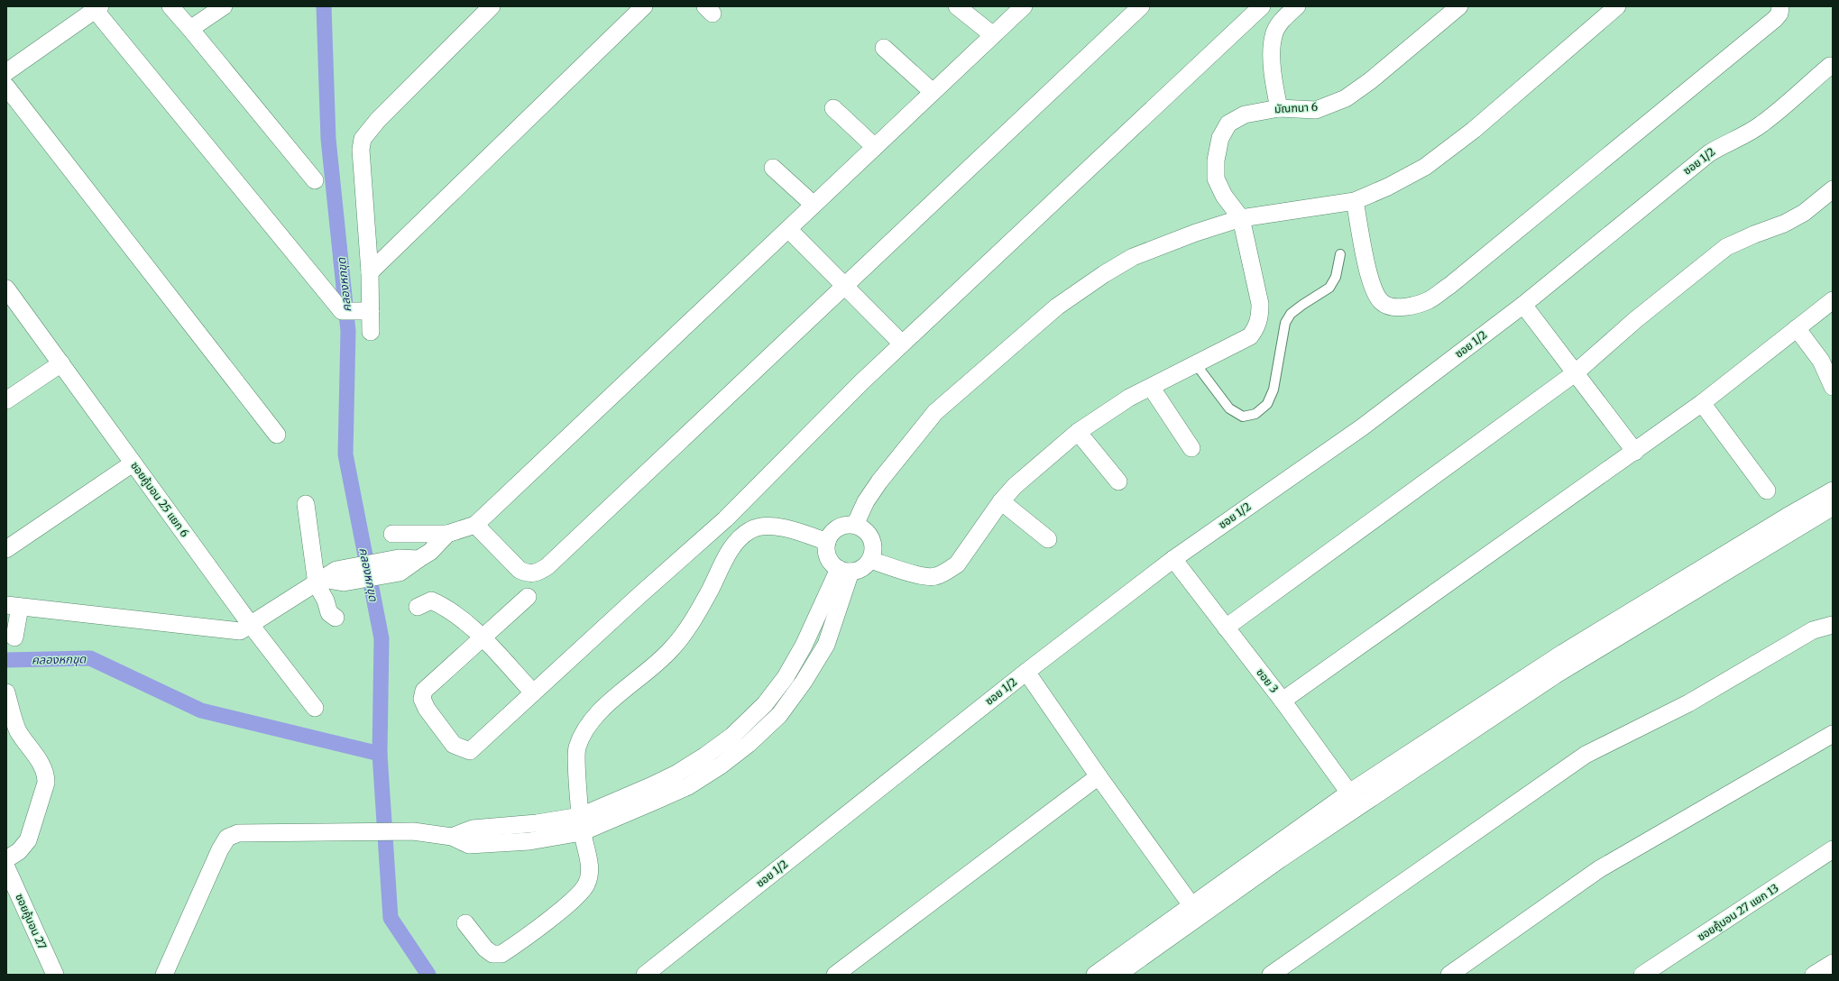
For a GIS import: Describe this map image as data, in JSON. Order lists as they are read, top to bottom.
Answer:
{
  "streets": {
    "street": [
      "มัณฑนา 6",
      "ซอย 1/2",
      "ซอยคู้บอน 25 แยก 6",
      "ซอย 3",
      "ซอยคู้บอน 27 แยก 13",
      "ซอยคู้บอน 27"
    ]
  },
  "crossings": [
    ["ซอย 1/2", "ซอย 3"]
  ],
  "water": ["คลองหกขุด"]
}
